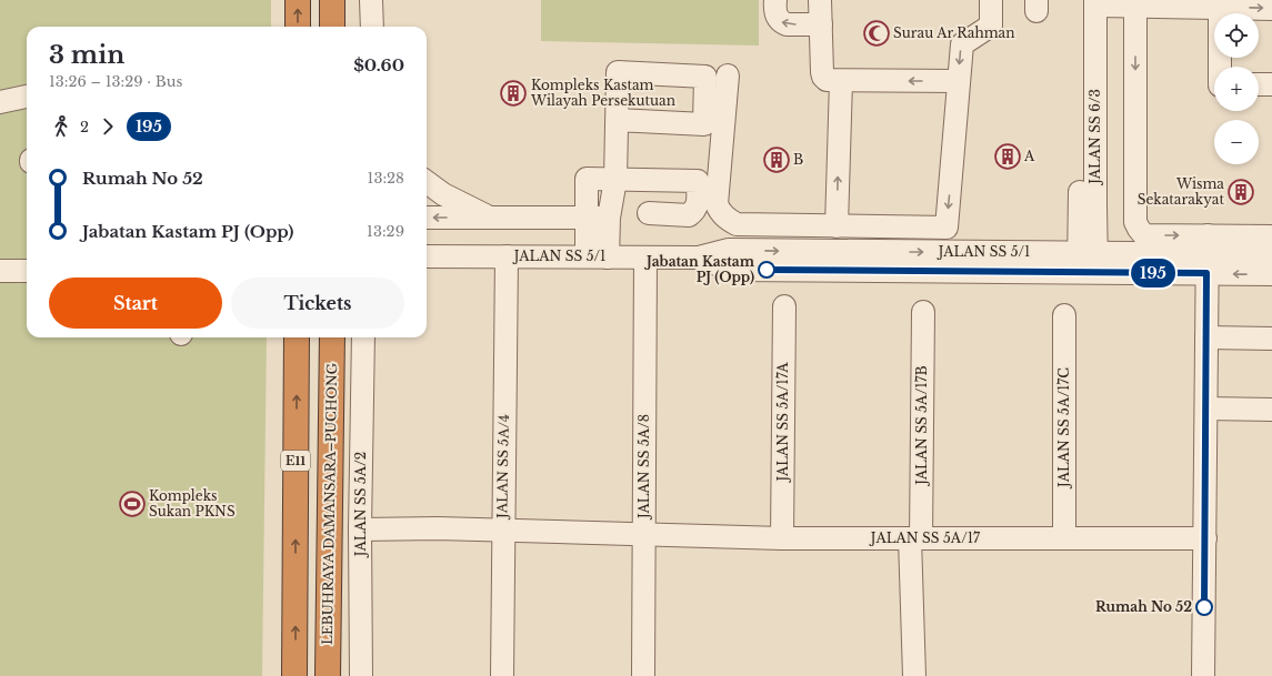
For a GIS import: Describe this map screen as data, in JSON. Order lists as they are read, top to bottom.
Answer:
{
  "streets": {
    "highway": ["E11", "LEBUHRAYA DAMANSARA–PUCHONG"],
    "street": [
      "JALAN SS 6/3",
      "JALAN SS 5/1",
      "JALAN SS 5A/17A",
      "JALAN SS 5A/17B",
      "JALAN SS 5A/17C",
      "JALAN SS 5A/4",
      "JALAN SS 5A/8",
      "JALAN SS 5A/2",
      "JALAN SS 5A/17"
    ]
  },
  "crossings": [
    ["JALAN SS 6/3", "JALAN SS 5/1"],
    ["JALAN SS 5/1", "JALAN SS 5A/4"],
    ["JALAN SS 5/1", "JALAN SS 5A/8"],
    ["JALAN SS 5A/17A", "JALAN SS 5A/17"],
    ["JALAN SS 5A/17B", "JALAN SS 5A/17"],
    ["JALAN SS 5A/17C", "JALAN SS 5A/17"],
    ["JALAN SS 5A/4", "JALAN SS 5A/17"],
    ["JALAN SS 5A/8", "JALAN SS 5A/17"],
    ["JALAN SS 5A/2", "JALAN SS 5A/17"]
  ],
  "places": {
    "mosque": ["Surau Ar Rahman"],
    "building": [
      "Kompleks Kastam Wilayah Persekutuan",
      "A",
      "B",
      "Wisma Sekatarakyat"
    ],
    "other": ["Jabatan Kastam PJ (Opp)", "Rumah No 52"],
    "sports": ["Kompleks Sukan PKNS"]
  },
  "lines": ["bus line 195"],
  "page": {
    "on_map": "195",
    "map_buttons": ["+", "−"],
    "heading": ["3 min", "13:26 – 13:29 · Bus", "$0.60"],
    "legs": ["2", "195"],
    "list": [
      {
        "name": "Rumah No 52",
        "value": "13:28"
      },
      {
        "name": "Jabatan Kastam PJ (Opp)",
        "value": "13:29"
      }
    ],
    "buttons": ["Start", "Tickets"]
  }
}
